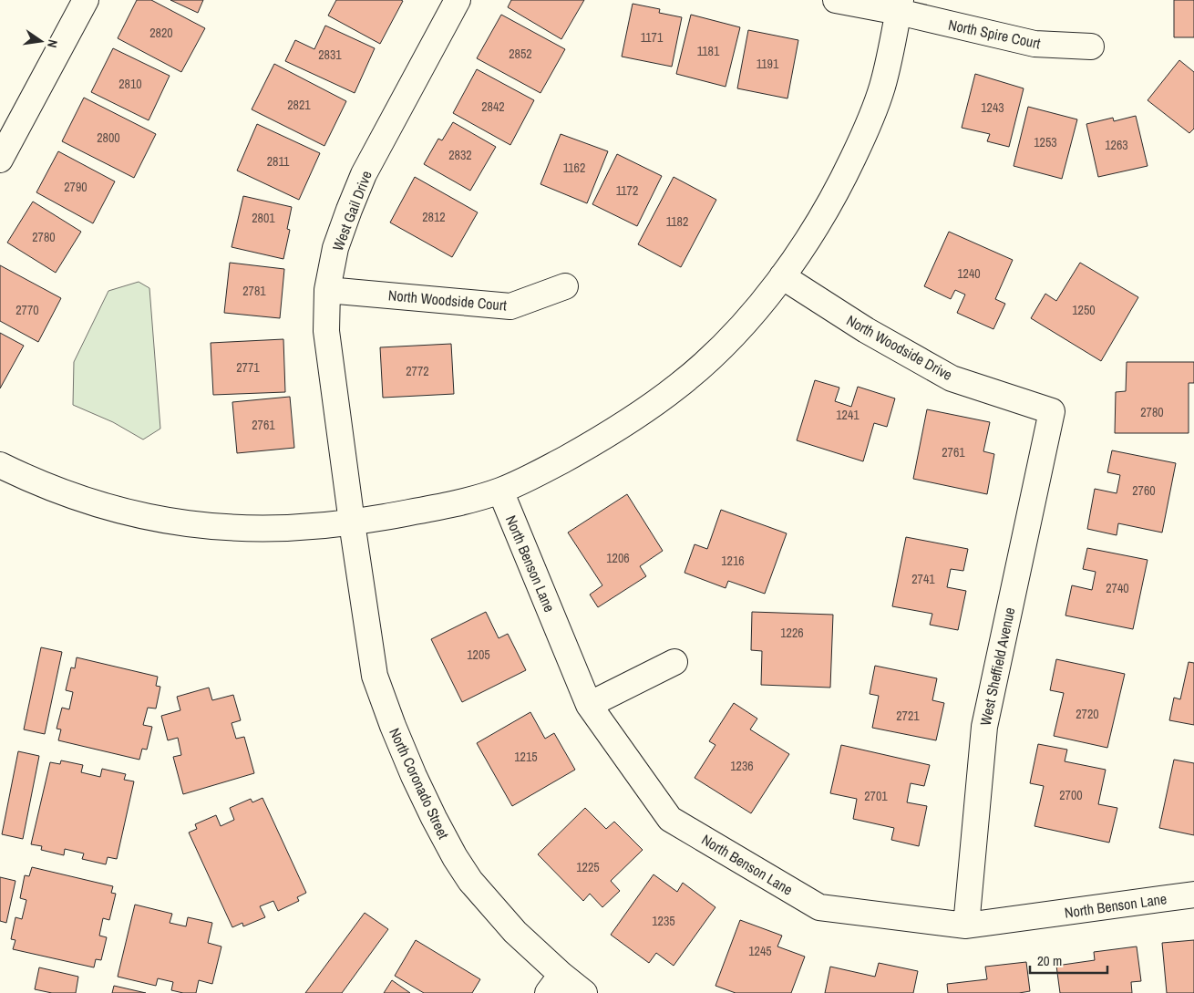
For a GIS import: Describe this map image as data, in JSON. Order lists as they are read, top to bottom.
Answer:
{
  "streets": {
    "street": [
      "North Spire Court",
      "West Gail Drive",
      "North Woodside Court",
      "North Woodside Drive",
      "North Benson Lane",
      "West Sheffield Avenue",
      "North Coronado Street"
    ]
  },
  "crossings": [
    ["West Gail Drive", "North Woodside Court"],
    ["West Gail Drive", "North Coronado Street"],
    ["North Woodside Drive", "West Sheffield Avenue"],
    ["North Benson Lane", "West Sheffield Avenue"]
  ],
  "house_numbers": [
    "2820",
    "1171",
    "1181",
    "2852",
    "2831",
    "1191",
    "2810",
    "2821",
    "2842",
    "1243",
    "2800",
    "1253",
    "1263",
    "2832",
    "2811",
    "1162",
    "2790",
    "1172",
    "2812",
    "2801",
    "1182",
    "2780",
    "1240",
    "2781",
    "2770",
    "1250",
    "2771",
    "2772",
    "2780",
    "1241",
    "2761",
    "2761",
    "2760",
    "1206",
    "1216",
    "2741",
    "2740",
    "1226",
    "1205",
    "2720",
    "2721",
    "1215",
    "1236",
    "2700",
    "2701",
    "1225",
    "1235",
    "1245"
  ],
  "scale_bar": "20 m",
  "north": "right"
}
